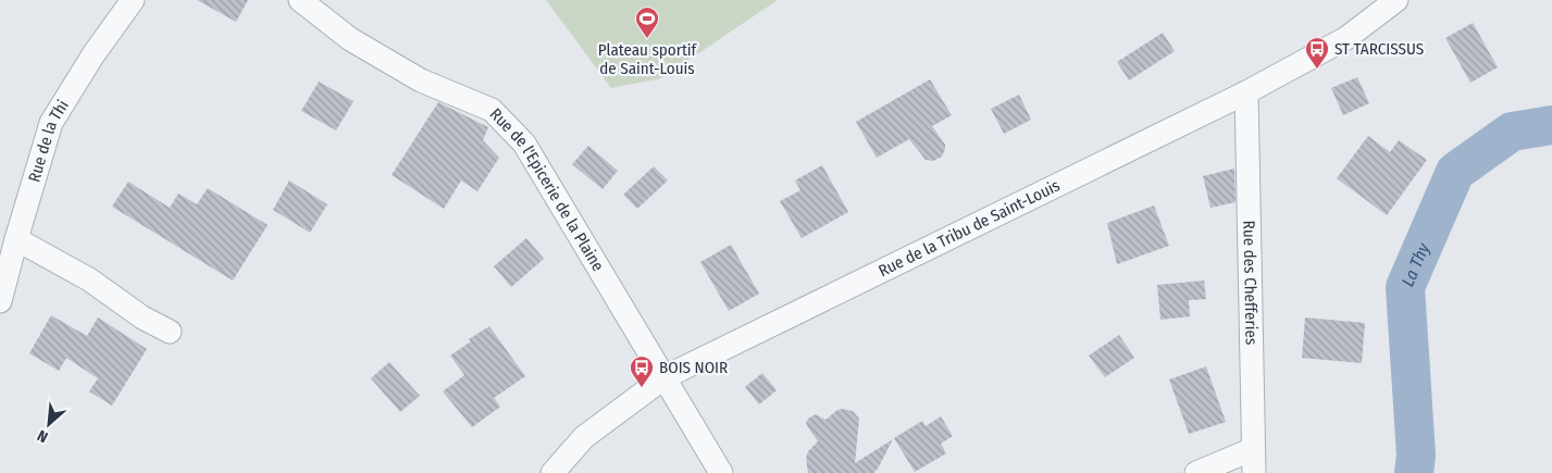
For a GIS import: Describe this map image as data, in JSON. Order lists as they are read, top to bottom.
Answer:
{
  "streets": {
    "street": [
      "Rue de la Thi",
      "Rue de l'Epicerie de la Plaine",
      "Rue de la Tribu de Saint-Louis",
      "Rue des Chefferies"
    ]
  },
  "crossings": [
    ["Rue de l'Epicerie de la Plaine", "Rue de la Tribu de Saint-Louis"],
    ["Rue de la Tribu de Saint-Louis", "Rue des Chefferies"]
  ],
  "water": ["La Thy"],
  "places": {
    "sports": ["Plateau sportif de Saint-Louis"],
    "bus stop": ["ST TARCISSUS", "BOIS NOIR"]
  },
  "north": "bottom left"
}
